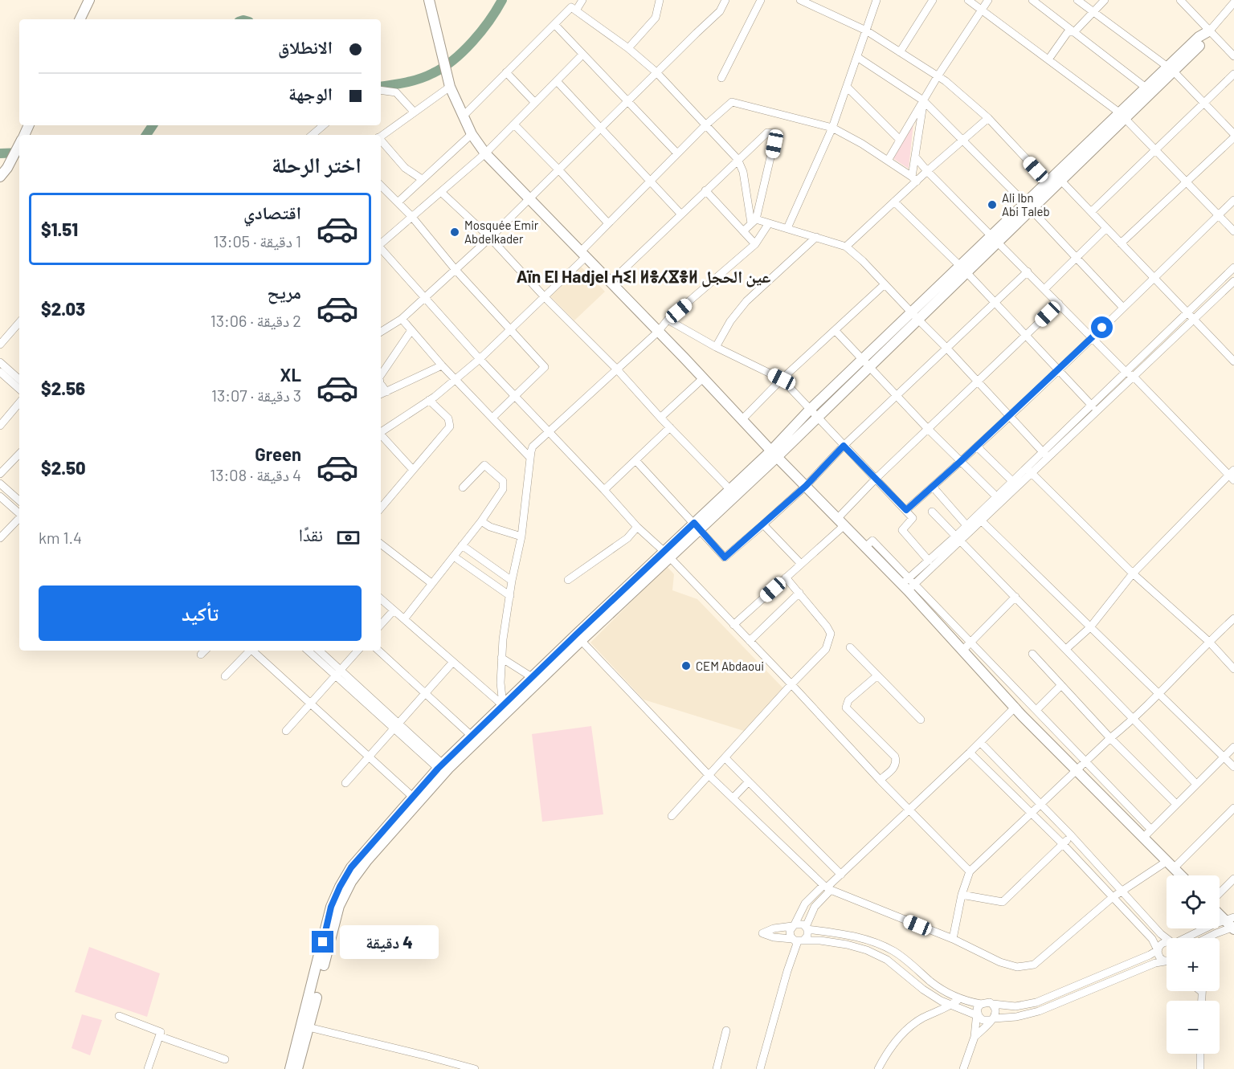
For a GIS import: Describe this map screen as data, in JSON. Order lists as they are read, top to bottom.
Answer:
{
  "districts": ["Aïn El Hadjel ⵄⵉⵏ ⵍⴻⵃⴵⴻⵍ عين الحجل"],
  "places": ["Ali Ibn Abi Taleb", "Mosquée Emir Abdelkader", "CEM Abdaoui"],
  "page": {
    "banner": ["الانطلاق", "الوجهة"],
    "heading": "اختر الرحلة",
    "list": [
      {
        "name": "اقتصادي",
        "note": "1 دقيقة · 13:05",
        "value": "$1.51"
      },
      {
        "name": "مريح",
        "note": "2 دقيقة · 13:06",
        "value": "$2.03"
      },
      {
        "name": "XL",
        "note": "3 دقيقة · 13:07",
        "value": "$2.56"
      },
      {
        "name": "Green",
        "note": "4 دقيقة · 13:08",
        "value": "$2.50"
      }
    ],
    "pay": ["نقدًا", "1.4 km"],
    "buttons": "تأكيد",
    "map_buttons": ["+", "−"],
    "bubble": "4 دقيقة"
  }
}
